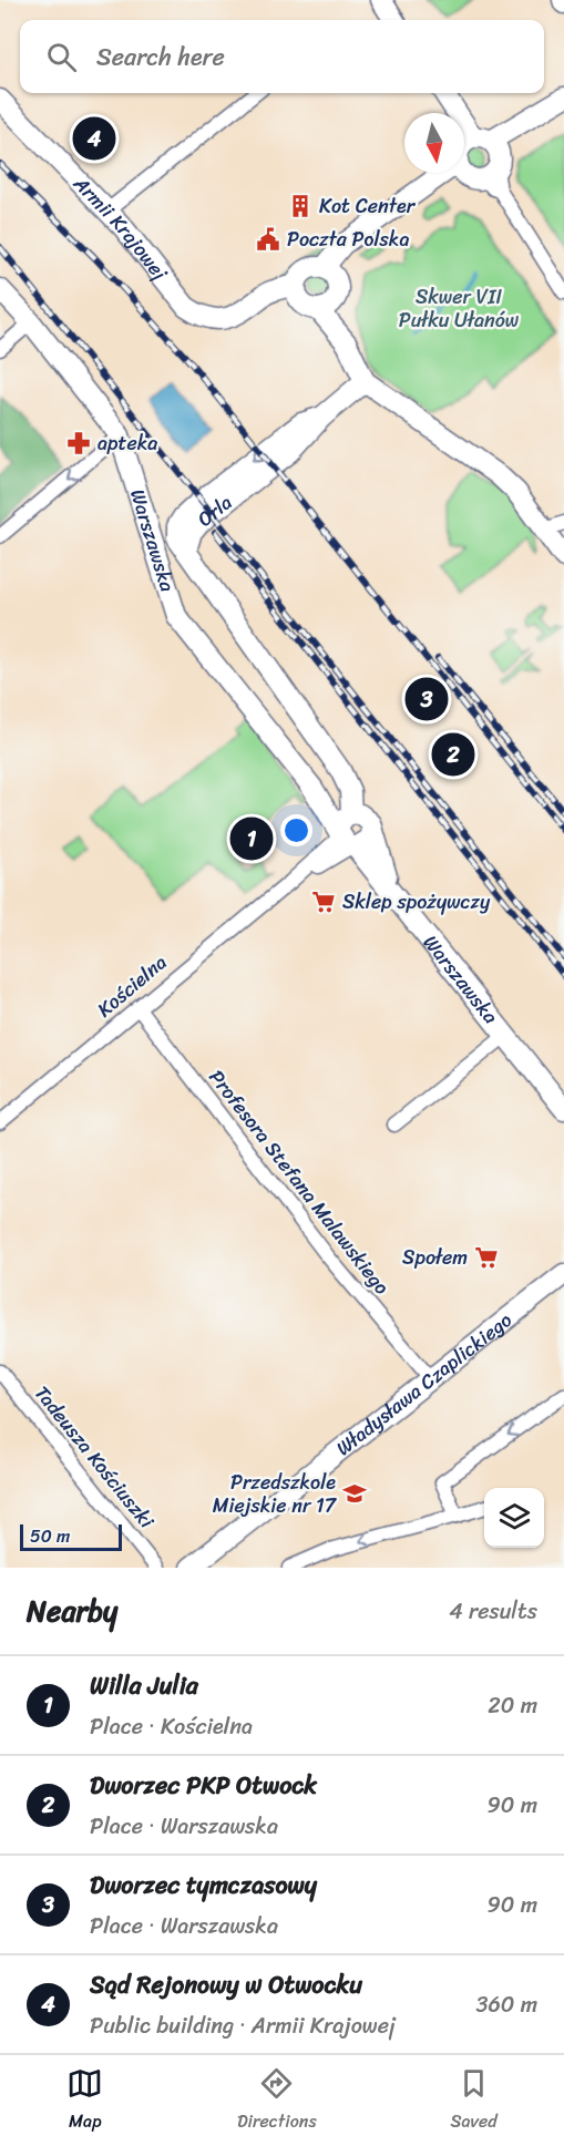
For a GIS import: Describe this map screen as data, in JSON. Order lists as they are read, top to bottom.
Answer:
{
  "streets": {
    "main road": [
      "Armii Krajowej",
      "Orla",
      "Warszawska",
      "Władysława Czaplickiego"
    ],
    "street": ["Kościelna", "Profesora Stefana Malawskiego", "Tadeusza Kościuszki"]
  },
  "crossings": [
    ["Orla", "Warszawska"],
    ["Warszawska", "Kościelna"],
    ["Kościelna", "Profesora Stefana Malawskiego"],
    ["Profesora Stefana Malawskiego", "Władysława Czaplickiego"]
  ],
  "parks": ["Skwer VII Pułku Ułanów"],
  "places": {
    "building": ["Kot Center"],
    "public building": ["Poczta Polska"],
    "pharmacy": ["apteka"],
    "supermarket": ["Sklep spożywczy", "Społem"],
    "school or university": ["Przedszkole Miejskie nr 17"]
  },
  "scale_bar": "50 m",
  "north": "bottom",
  "page": {
    "search": "Search here",
    "pins": [
      "4",
      "3",
      "2",
      "1"
    ],
    "scale": "50 m",
    "heading": ["Nearby", "4 results"],
    "list": [
      {
        "mark": "1",
        "name": "Willa Julia",
        "note": "Place · Kościelna",
        "value": "20 m"
      },
      {
        "mark": "2",
        "name": "Dworzec PKP Otwock",
        "note": "Place · Warszawska",
        "value": "90 m"
      },
      {
        "mark": "3",
        "name": "Dworzec tymczasowy",
        "note": "Place · Warszawska",
        "value": "90 m"
      },
      {
        "mark": "4",
        "name": "Sąd Rejonowy w Otwocku",
        "note": "Public building · Armii Krajowej",
        "value": "360 m"
      }
    ],
    "nav": ["Map", "Directions", "Saved"]
  }
}
